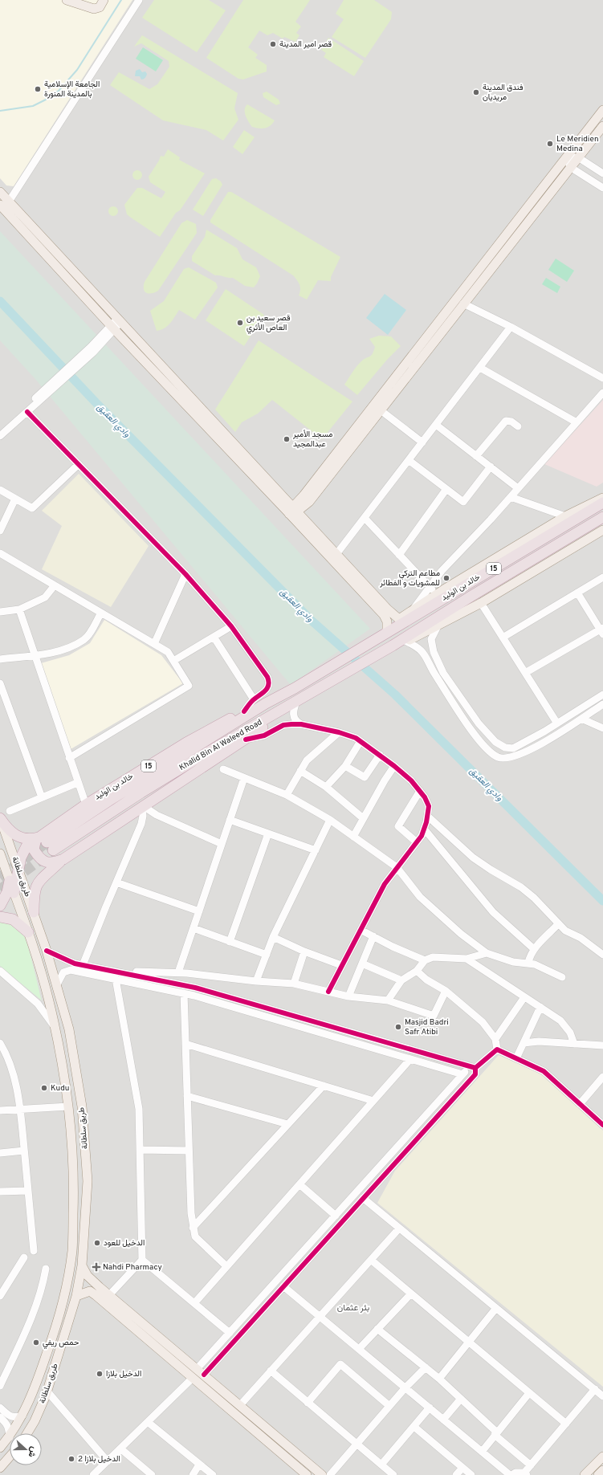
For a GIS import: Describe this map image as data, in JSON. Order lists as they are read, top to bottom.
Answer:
{
  "streets": {
    "highway": ["15", "خالد بن الوليد", "Khalid Bin Al Waleed Road"],
    "main road": ["طريق سلطانة"]
  },
  "crossings": [
    ["خالد بن الوليد", "Khalid Bin Al Waleed Road"],
    ["خالد بن الوليد", "طريق سلطانة"]
  ],
  "districts": ["بئر عثمان"],
  "water": ["وادي العقيق"],
  "places": {
    "other": [
      "قصر امير المدينة",
      "الجامعة الإسلامية بالمدينة المنورة",
      "فندق المدينة مريديان",
      "Le Meridien Medina",
      "قصر سعيد بن العاص الأثري",
      "مسجد الأمير عبدالمجيد",
      "مطاعم التركي للمشويات و الفطائر",
      "Masjid Badri Safr Atibi",
      "Kudu",
      "الدخيل للعود",
      "حمص ريفي",
      "الدخیل بلازا",
      "الدخیل بلازا 2"
    ],
    "health": ["Nahdi Pharmacy"]
  },
  "north": "right"
}
